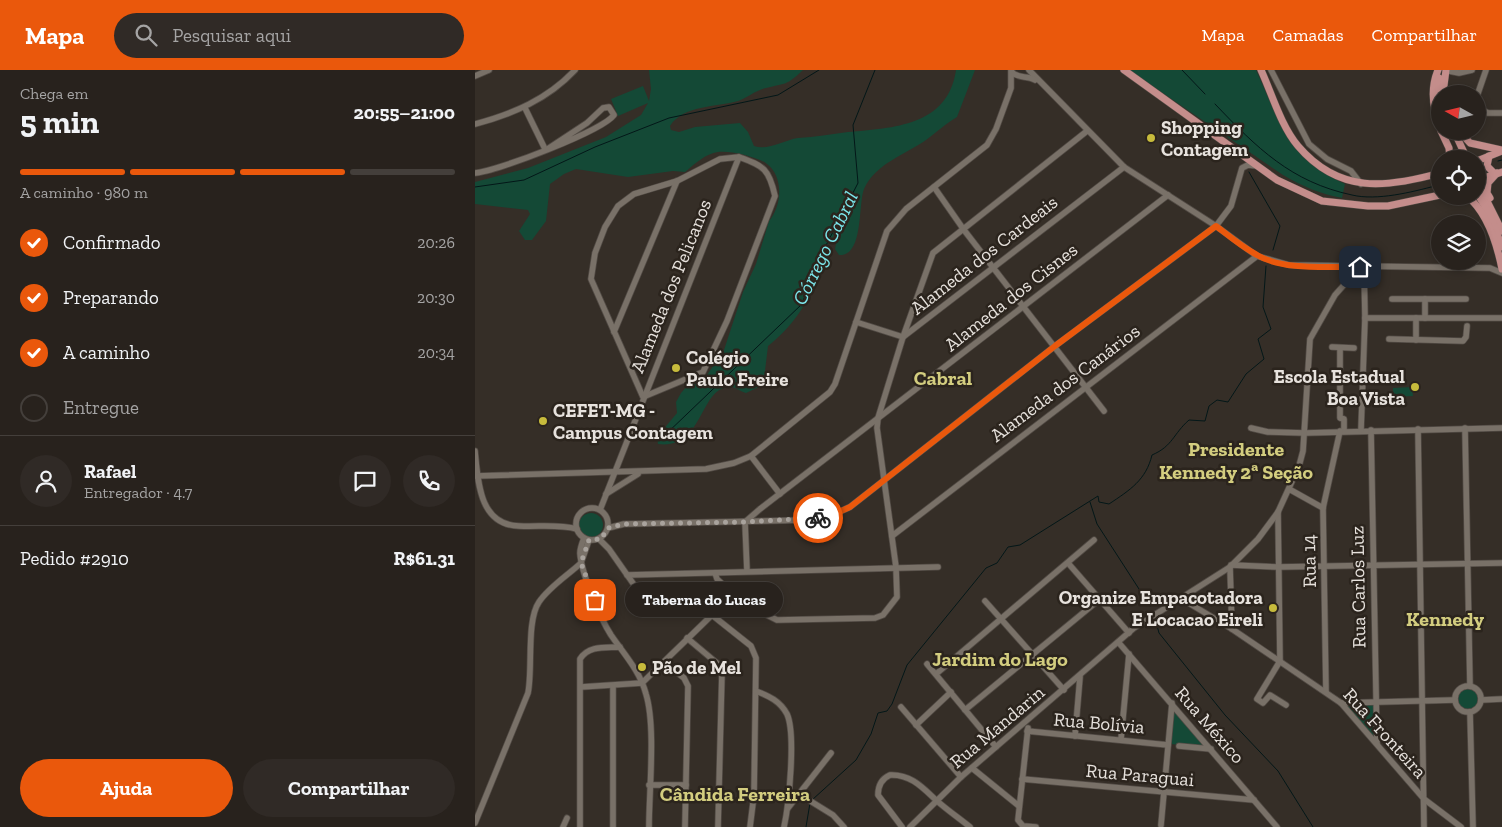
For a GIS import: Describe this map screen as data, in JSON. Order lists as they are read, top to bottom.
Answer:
{
  "streets": {
    "street": [
      "Alameda dos Cardeais",
      "Alameda dos Pelicanos",
      "Alameda dos Cisnes",
      "Alameda dos Canários",
      "Rua 14",
      "Rua Carlos Luz",
      "Rua Bolívia",
      "Rua México",
      "Rua Mandarin",
      "Rua Fronteira",
      "Rua Paraguai"
    ]
  },
  "crossings": [
    ["Rua 14", "Rua Fronteira"],
    ["Rua Carlos Luz", "Rua Fronteira"],
    ["Rua México", "Rua Mandarin"],
    ["Rua México", "Rua Paraguai"],
    ["Rua Mandarin", "Rua Fronteira"]
  ],
  "districts": [
    "Cabral",
    "Presidente Kennedy 2ª Seção",
    "Kennedy",
    "Jardim do Lago",
    "Cândida Ferreira"
  ],
  "water": ["Córrego Cabral"],
  "places": [
    "Shopping Contagem",
    "Colégio Paulo Freire",
    "Escola Estadual Boa Vista",
    "CEFET-MG - Campus Contagem",
    "Taberna do Lucas",
    "Organize Empacotadora E Locacao Eireli",
    "Pão de Mel"
  ],
  "north": "left",
  "page": {
    "header": "Mapa",
    "search": "Pesquisar aqui",
    "nav": ["Mapa", "Camadas", "Compartilhar"],
    "heading": ["5 min", "Chega em", "20:55–21:00"],
    "panel": [
      "Rafael",
      "Entregador · 4.7",
      "Pedido #2910",
      "R$61.31"
    ],
    "bar": "A caminho · 980 m",
    "list": [
      ["Confirmado", "20:26"],
      ["Preparando", "20:30"],
      ["A caminho", "20:34"],
      "Entregue"
    ],
    "bubble": "Taberna do Lucas",
    "buttons": ["Ajuda", "Compartilhar"]
  }
}
